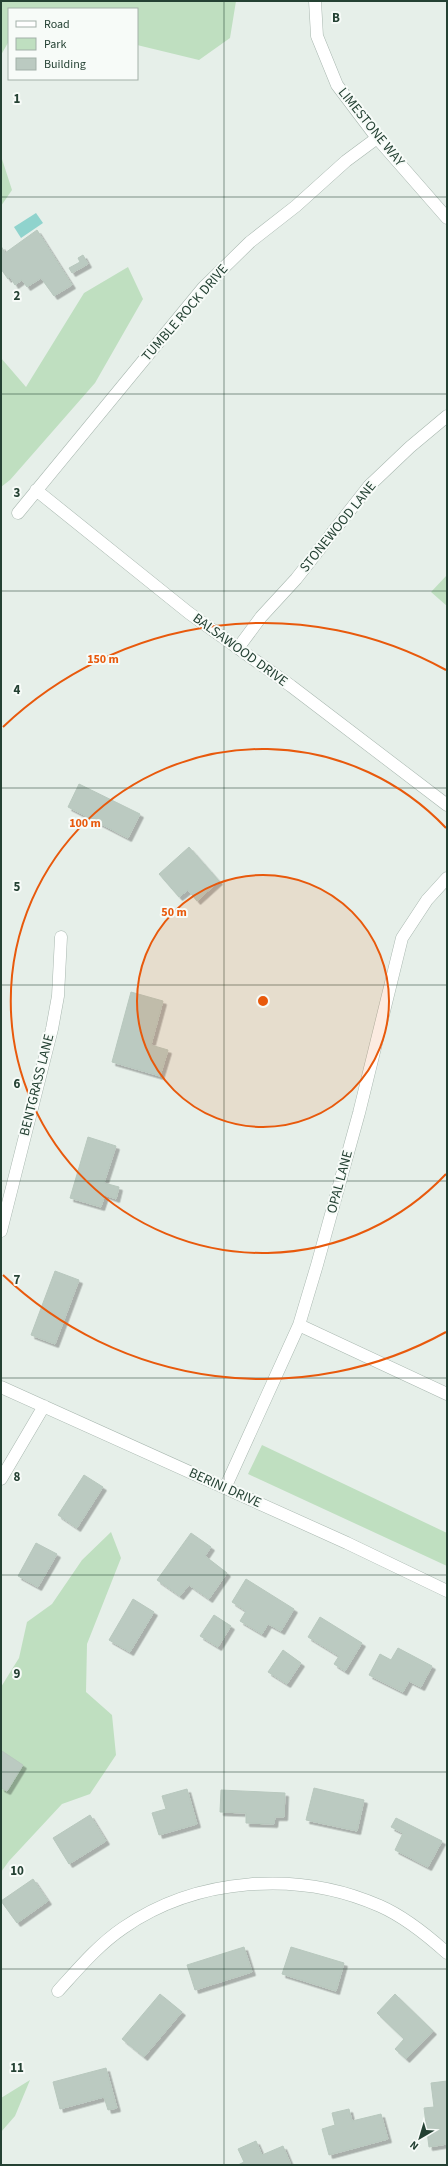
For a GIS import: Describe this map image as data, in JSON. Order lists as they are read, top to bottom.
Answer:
{
  "streets": {
    "street": [
      "LIMESTONE WAY",
      "TUMBLE ROCK DRIVE",
      "STONEWOOD LANE",
      "BALSAWOOD DRIVE",
      "BENTGRASS LANE",
      "OPAL LANE",
      "BERINI DRIVE"
    ]
  },
  "crossings": [
    ["LIMESTONE WAY", "TUMBLE ROCK DRIVE"],
    ["TUMBLE ROCK DRIVE", "BALSAWOOD DRIVE"],
    ["STONEWOOD LANE", "BALSAWOOD DRIVE"],
    ["OPAL LANE", "BERINI DRIVE"]
  ],
  "legend": ["Road", "Park", "Building"],
  "north": "bottom left",
  "grid": {
    "columns": ["B"],
    "rows": [
      "1",
      "2",
      "3",
      "4",
      "5",
      "6",
      "7",
      "8",
      "9",
      "10",
      "11"
    ]
  },
  "rings": ["150 m", "100 m", "50 m"]
}
